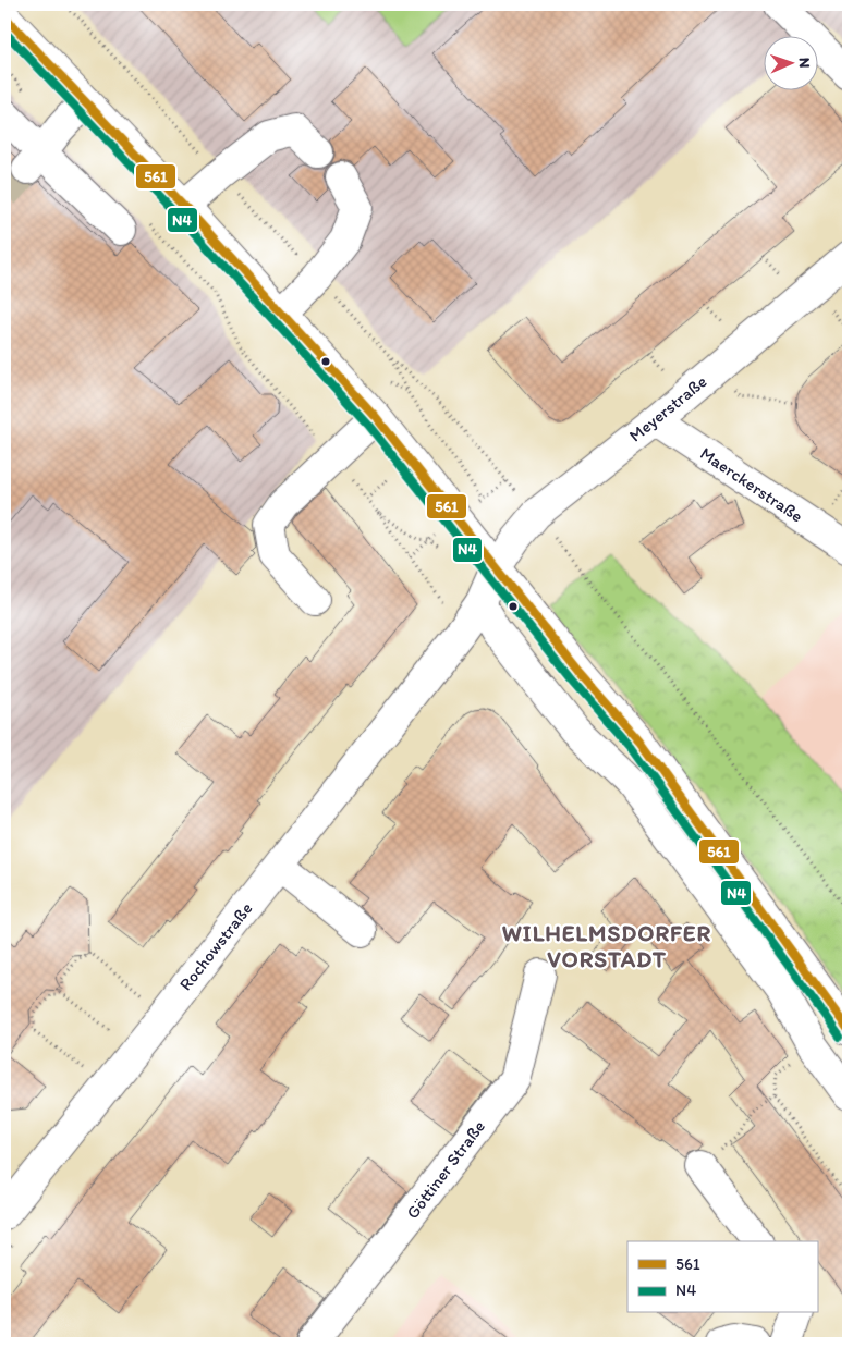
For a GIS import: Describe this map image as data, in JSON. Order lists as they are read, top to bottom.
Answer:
{
  "streets": {
    "street": [
      "Meyerstraße",
      "Maerckerstraße",
      "Rochowstraße",
      "Göttiner Straße"
    ]
  },
  "crossings": [
    ["Meyerstraße", "Maerckerstraße"],
    ["Meyerstraße", "Rochowstraße"]
  ],
  "districts": ["WILHELMSDORFER VORSTADT"],
  "lines": ["transit line 561", "transit line N4"],
  "legend": ["561", "N4"],
  "north": "right"
}
